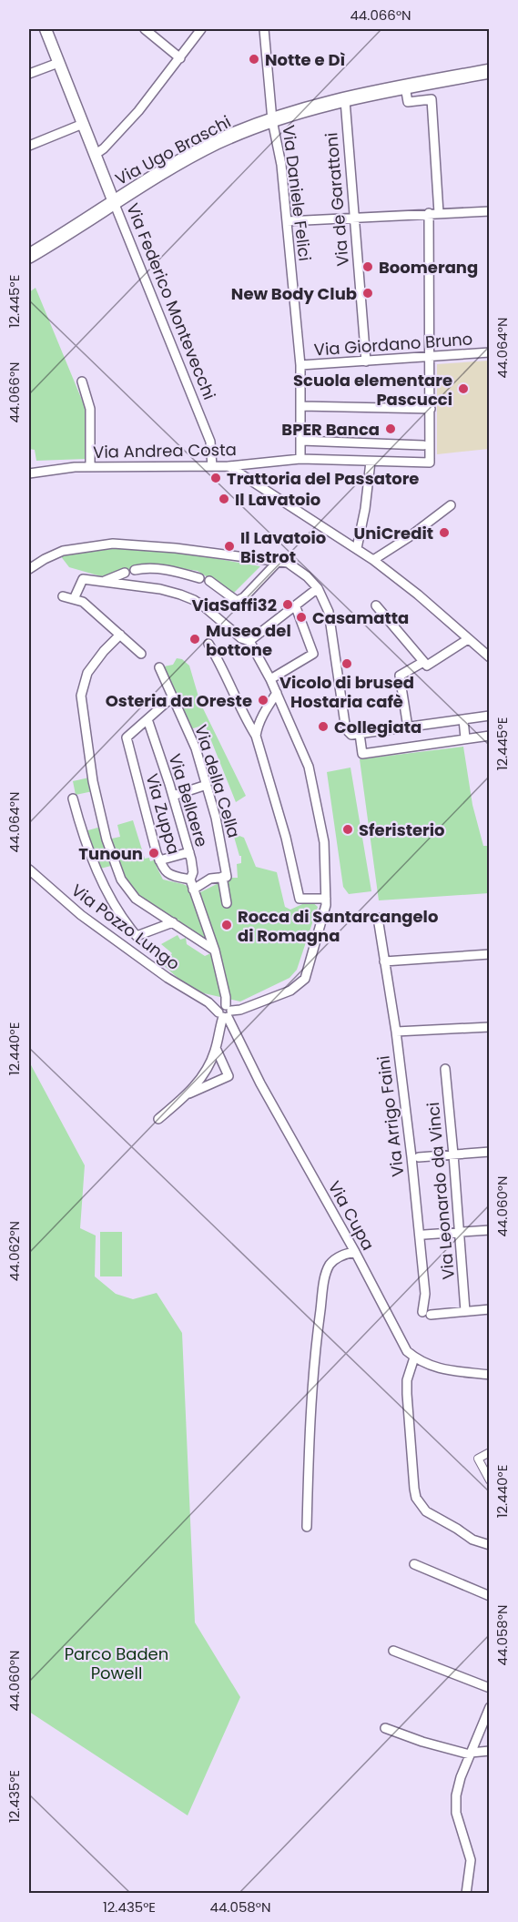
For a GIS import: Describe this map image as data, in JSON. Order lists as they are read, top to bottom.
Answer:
{
  "streets": {
    "main road": ["Via Ugo Braschi"],
    "street": [
      "Via Daniele Felici",
      "Via de Garattoni",
      "Via Federico Montevecchi",
      "Via Giordano Bruno",
      "Via Andrea Costa",
      "Via della Cella",
      "Via Bellaere",
      "Via Zuppa",
      "Via Pozzo Lungo",
      "Via Arrigo Faini",
      "Via Leonardo da Vinci",
      "Via Cupa"
    ]
  },
  "crossings": [
    ["Via Ugo Braschi", "Via Daniele Felici"],
    ["Via Ugo Braschi", "Via de Garattoni"],
    ["Via Ugo Braschi", "Via Federico Montevecchi"],
    ["Via Daniele Felici", "Via Giordano Bruno"],
    ["Via Daniele Felici", "Via Andrea Costa"],
    ["Via de Garattoni", "Via Giordano Bruno"],
    ["Via Federico Montevecchi", "Via Andrea Costa"],
    ["Via Bellaere", "Via Zuppa"],
    ["Via Bellaere", "Via Pozzo Lungo"],
    ["Via Bellaere", "Via Cupa"],
    ["Via Pozzo Lungo", "Via Cupa"],
    ["Via Arrigo Faini", "Via Leonardo da Vinci"]
  ],
  "parks": ["Parco Baden Powell"],
  "places": [
    "Notte e Dì",
    "Boomerang",
    "New Body Club",
    "Scuola elementare Pascucci",
    "BPER Banca",
    "Trattoria del Passatore",
    "Il Lavatoio",
    "UniCredit",
    "Il Lavatoio Bistrot",
    "ViaSaffi32",
    "Casamatta",
    "Museo del bottone",
    "Vicolo di brused Hostaria cafè",
    "Osteria da Oreste",
    "Collegiata",
    "Sferisterio",
    "Tunoun",
    "Rocca di Santarcangelo di Romagna"
  ],
  "coordinates": [
    "44.066°N",
    "12.445°E",
    "44.064°N",
    "12.440°E",
    "44.060°N",
    "44.062°N",
    "44.058°N",
    "12.435°E"
  ]
}
